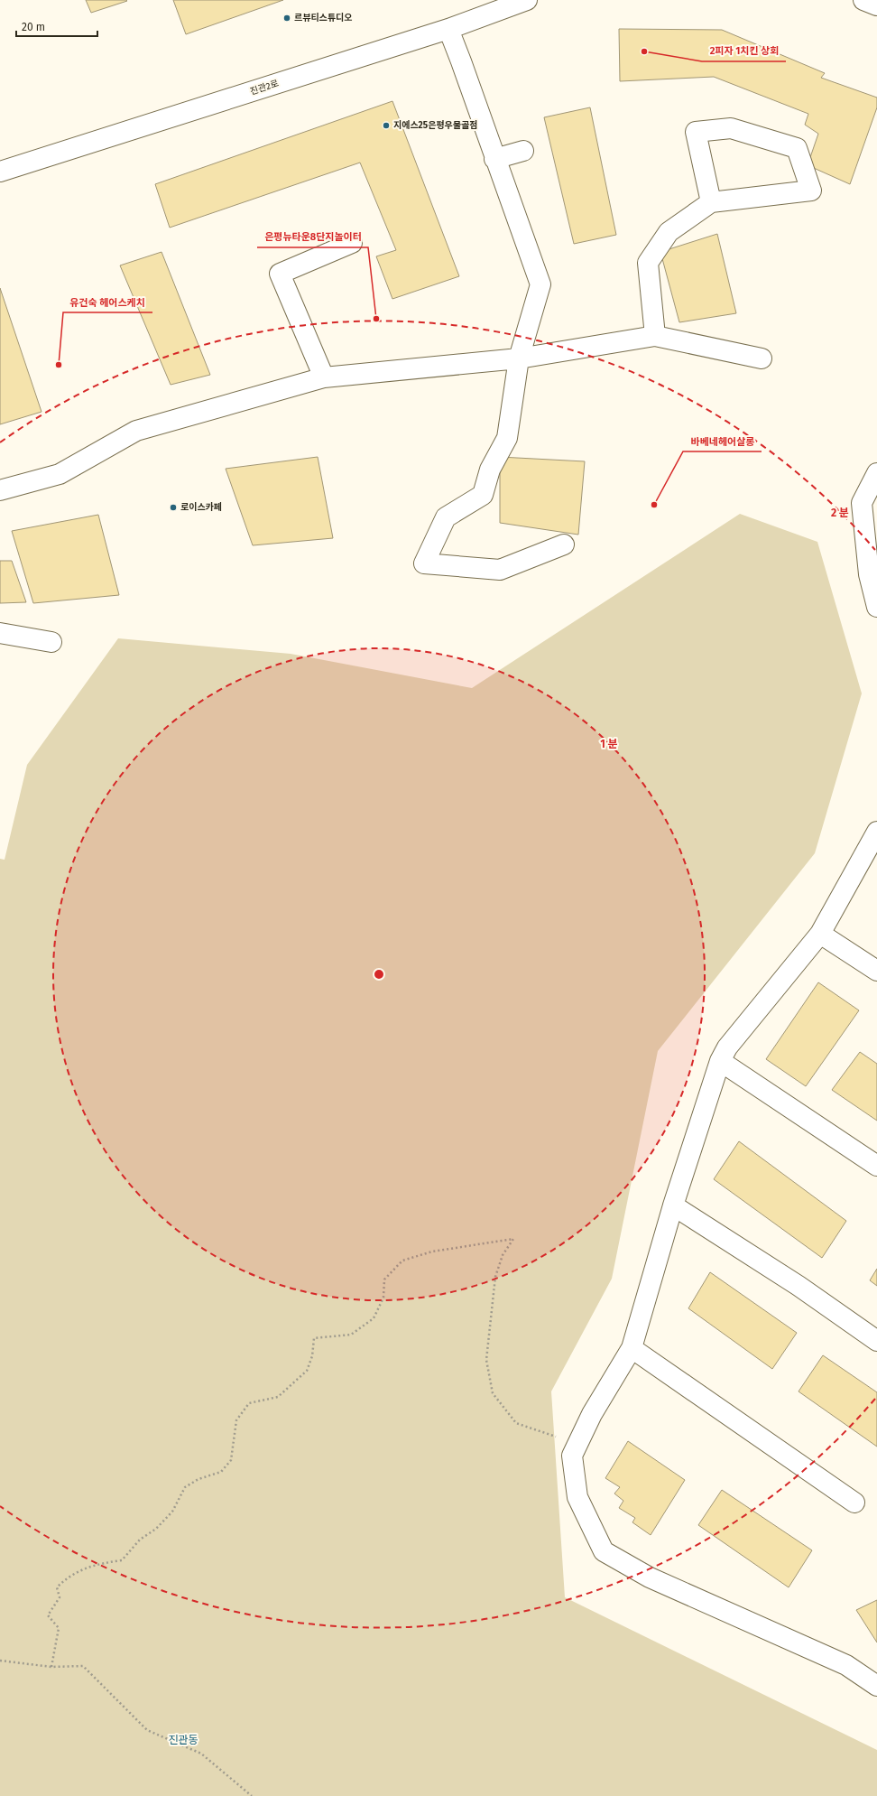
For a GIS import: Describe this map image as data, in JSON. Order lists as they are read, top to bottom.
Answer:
{
  "streets": {
    "street": ["진관2로"]
  },
  "districts": ["진관동"],
  "places": [
    "르뷰티스튜디오",
    "2피자 1치킨 상회",
    "지에스25은평우물골점",
    "은평뉴타운8단지놀이터",
    "유건숙 헤어스케치",
    "바베네헤어살롱",
    "로이스카페"
  ],
  "scale_bar": "20 m",
  "rings": ["2 분", "1 분"]
}
